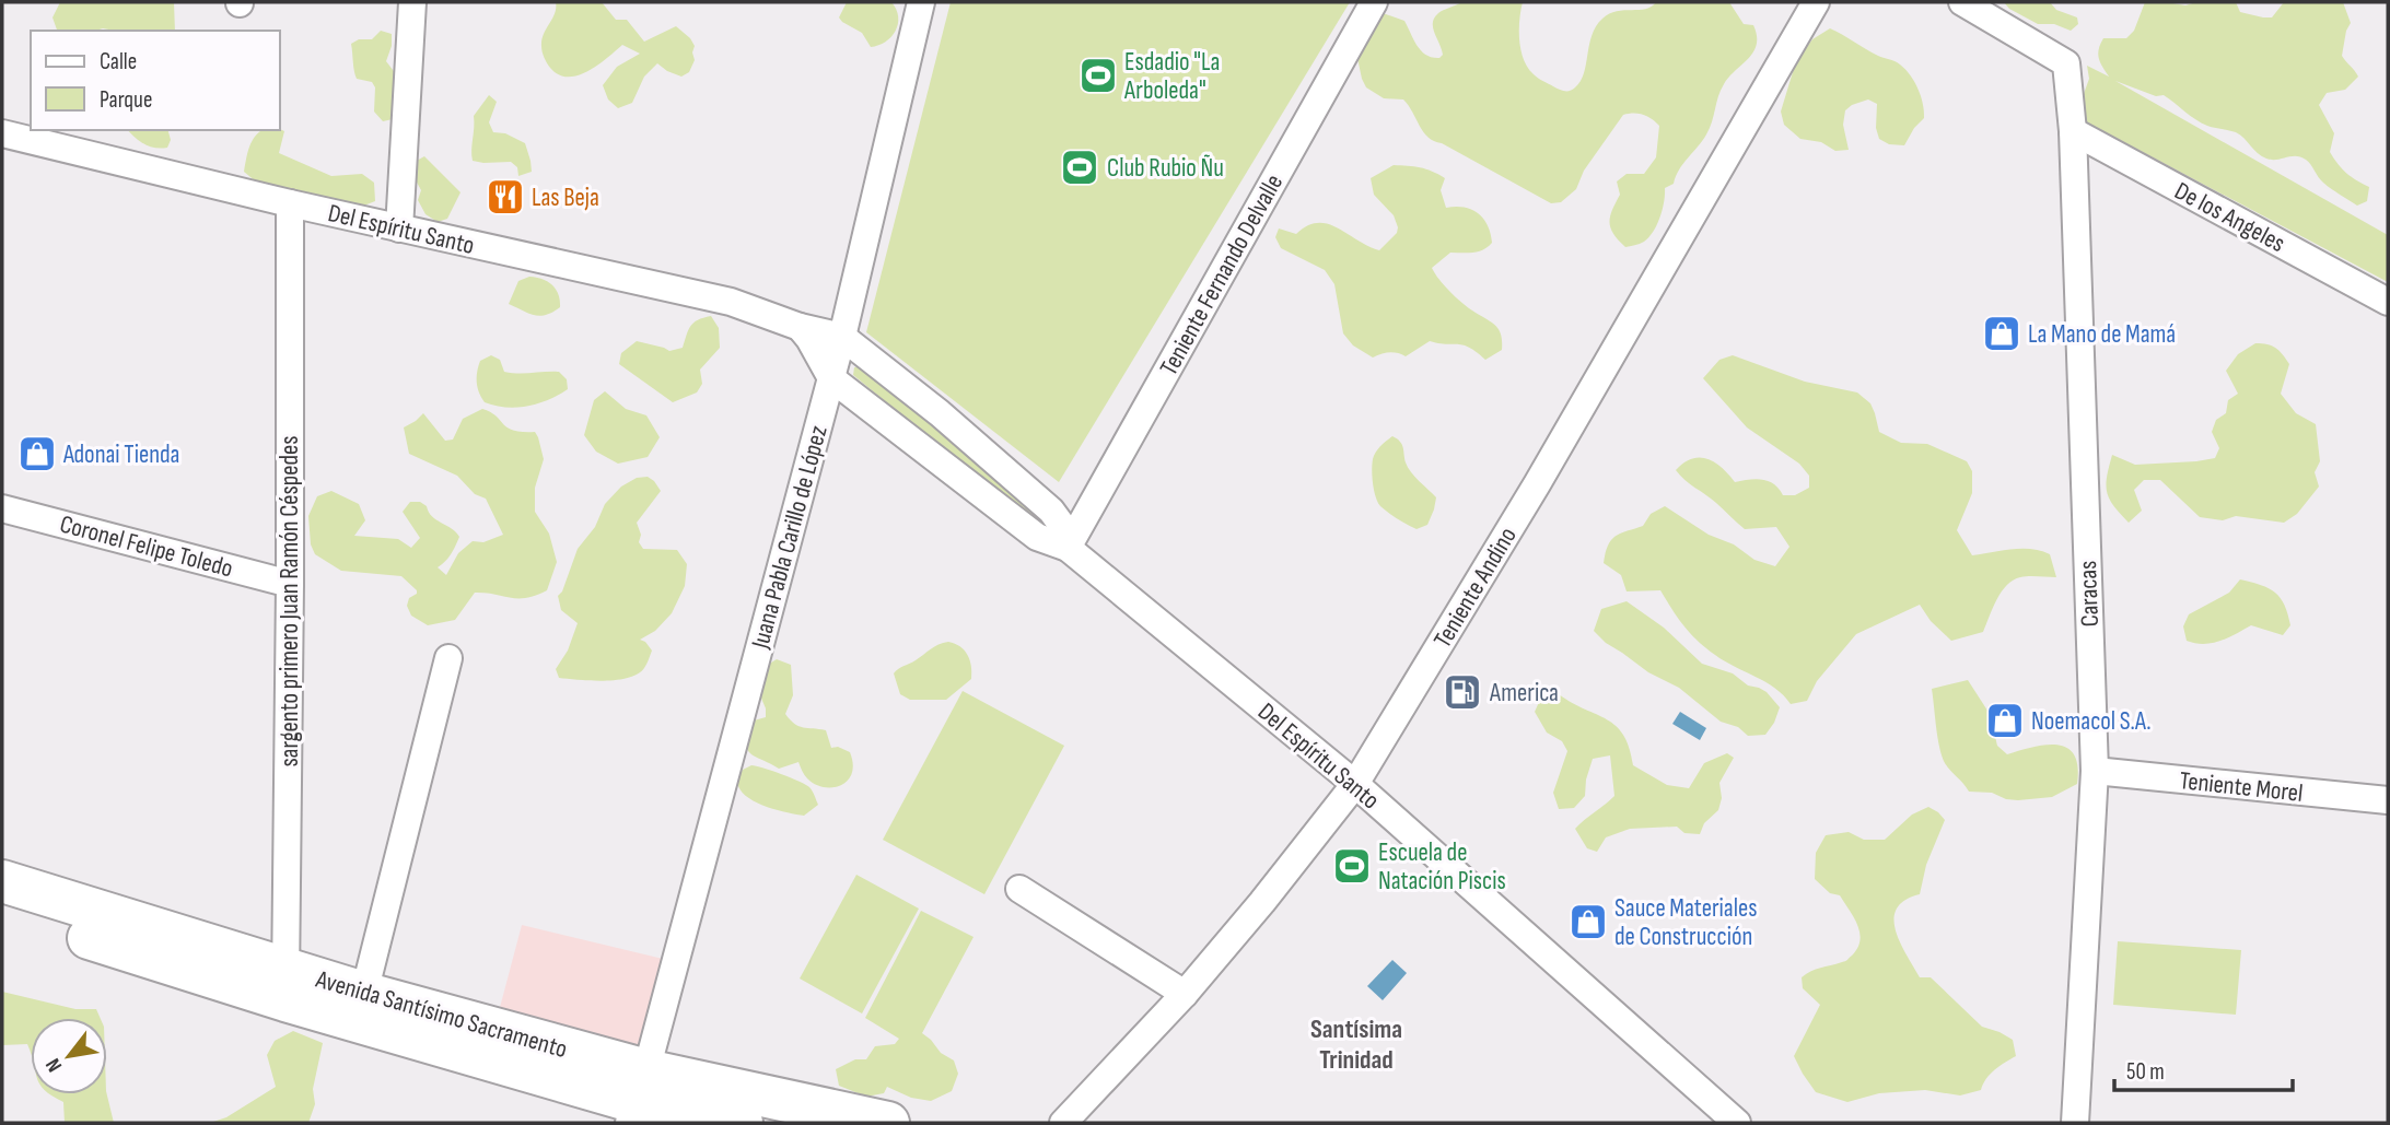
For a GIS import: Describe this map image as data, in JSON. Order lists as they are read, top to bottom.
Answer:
{
  "streets": {
    "main road": ["Avenida Santísimo Sacramento"],
    "street": [
      "De los Angeles",
      "Del Espíritu Santo",
      "Teniente Fernando Delvalle",
      "Juana Pabla Carillo de López",
      "Coronel Felipe Toledo",
      "Teniente Andino",
      "Caracas",
      "sargento primero Juan Ramón Céspedes",
      "Teniente Morel"
    ]
  },
  "crossings": [
    ["De los Angeles", "Caracas"],
    ["Del Espíritu Santo", "Teniente Fernando Delvalle"],
    ["Del Espíritu Santo", "Juana Pabla Carillo de López"],
    ["Del Espíritu Santo", "Teniente Andino"],
    ["Del Espíritu Santo", "sargento primero Juan Ramón Céspedes"],
    ["Juana Pabla Carillo de López", "Avenida Santísimo Sacramento"],
    ["Coronel Felipe Toledo", "sargento primero Juan Ramón Céspedes"],
    ["Caracas", "Teniente Morel"],
    ["sargento primero Juan Ramón Céspedes", "Avenida Santísimo Sacramento"]
  ],
  "districts": ["Santísima Trinidad"],
  "places": {
    "sports": ["Esdadio \"La Arboleda\"", "Club Rubio Ñu", "Escuela de Natación Piscis"],
    "restaurant": ["Las Beja"],
    "shop": [
      "La Mano de Mamá",
      "Adonai Tienda",
      "Noemacol S.A.",
      "Sauce Materiales de Construcción"
    ],
    "fuel station": ["America"]
  },
  "legend": ["Calle", "Parque"],
  "scale_bar": "50 m",
  "north": "bottom left"
}
